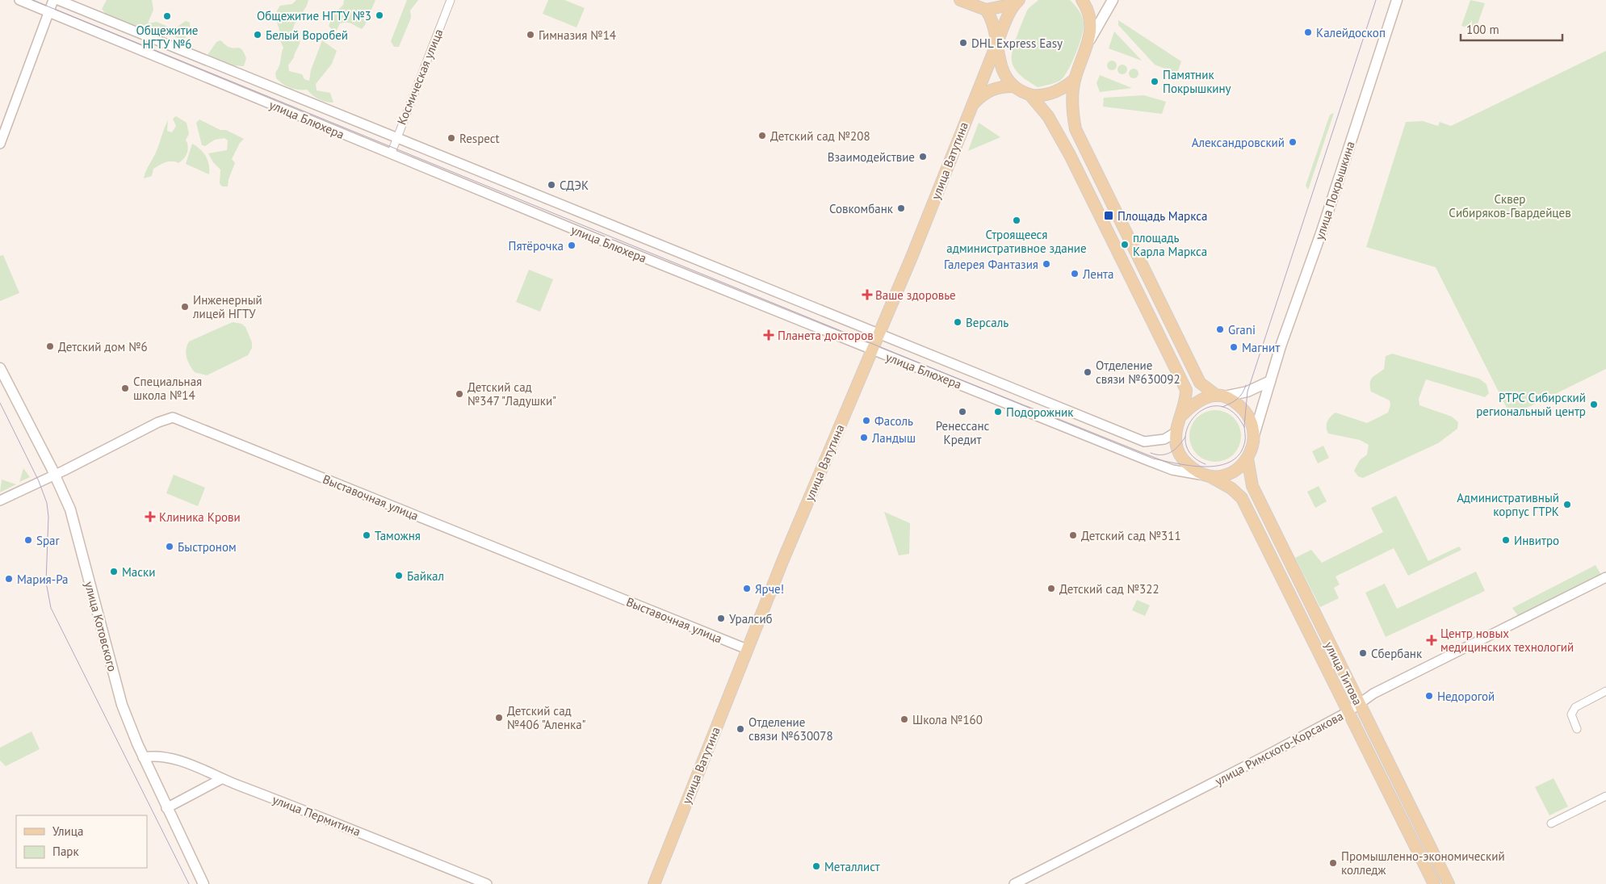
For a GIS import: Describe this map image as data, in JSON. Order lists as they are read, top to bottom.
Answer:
{
  "streets": {
    "main road": [
      "улица Ватутина",
      "улица Покрышкина",
      "улица Котовского",
      "улица Титова"
    ],
    "street": [
      "Космическая улица",
      "улица Блюхера",
      "Выставочная улица",
      "улица Римского-Корсакова",
      "улица Пермитина"
    ]
  },
  "crossings": [
    ["Космическая улица", "улица Блюхера"],
    ["улица Блюхера", "улица Ватутина"],
    ["улица Блюхера", "улица Покрышкина"],
    ["улица Блюхера", "улица Титова"],
    ["улица Ватутина", "Выставочная улица"],
    ["улица Покрышкина", "улица Титова"],
    ["Выставочная улица", "улица Котовского"],
    ["улица Котовского", "улица Пермитина"],
    ["улица Титова", "улица Римского-Корсакова"]
  ],
  "parks": ["Сквер Сибиряков-Гвардейцев"],
  "places": {
    "other": [
      "Общежитие НГТУ №3",
      "Общежитие НГТУ №6",
      "Калейдоскоп",
      "Белый Воробей",
      "Гимназия №14",
      "DHL Express Easy",
      "Памятник Покрышкину",
      "Детский сад №208",
      "Respect",
      "Александровский",
      "Взаимодействие",
      "СДЭК",
      "Совкомбанк",
      "Строящееся административное здание",
      "площадь Карла Маркса",
      "Пятёрочка",
      "Галерея Фантазия",
      "Лента",
      "Инженерный лицей НГТУ",
      "Версаль",
      "Grani",
      "Детский дом №6",
      "Магнит",
      "Отделение связи №630092",
      "Специальная школа №14",
      "Детский сад №347 \"Ладушки\"",
      "РТРС Сибирский региональный центр",
      "Ренессанс Кредит",
      "Подорожник",
      "Фасоль",
      "Ландыш",
      "Административный корпус ГТРК",
      "Таможня",
      "Детский сад №311",
      "Spar",
      "Инвитро",
      "Быстроном",
      "Маски",
      "Байкал",
      "Мария-Ра",
      "Ярче!",
      "Детский сад №322",
      "Уралсиб",
      "Сбербанк",
      "Недорогой",
      "Детский сад №406 \"Аленка\"",
      "Школа №160",
      "Отделение связи №630078",
      "Промышленно-экономический колледж",
      "Металлист"
    ],
    "transit": ["Площадь Маркса"],
    "health": [
      "Ваше здоровье",
      "Планета докторов",
      "Клиника Крови",
      "Центр новых медицинских технологий"
    ]
  },
  "legend": ["Улица", "Парк"],
  "scale_bar": "100 m"
}
